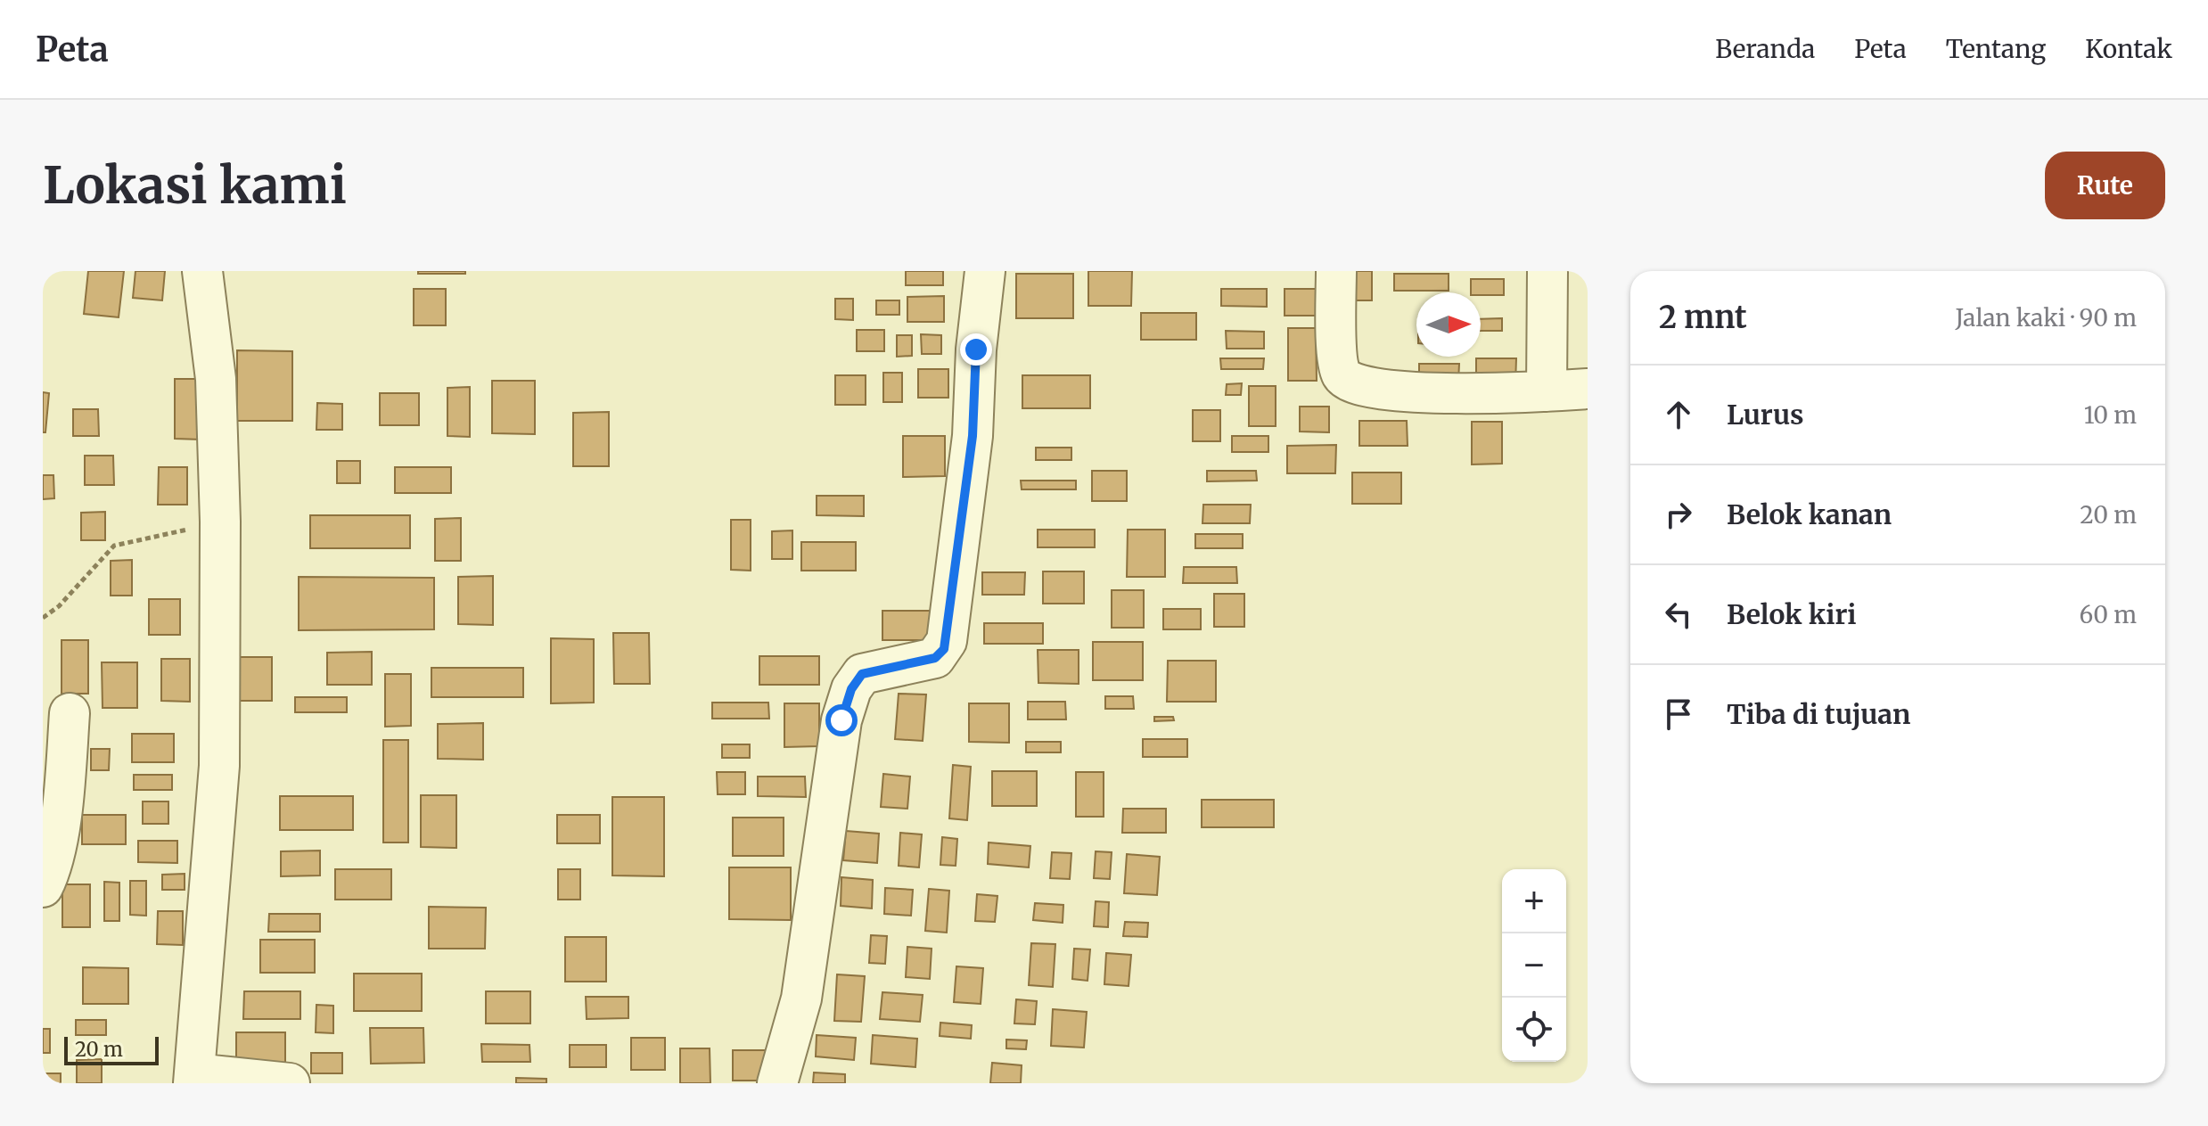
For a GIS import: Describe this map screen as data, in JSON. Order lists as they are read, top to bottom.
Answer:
{
  "scale_bar": "20 m",
  "north": "right",
  "page": {
    "header": "Peta",
    "nav": [
      "Beranda",
      "Peta",
      "Tentang",
      "Kontak"
    ],
    "buttons": "Rute",
    "title": "Lokasi kami",
    "heading": ["2 mnt", "Jalan kaki · 90 m"],
    "list": [
      ["Lurus", "10 m"],
      ["Belok kanan", "20 m"],
      ["Belok kiri", "60 m"],
      "Tiba di tujuan"
    ],
    "map_buttons": ["+", "−"],
    "scale": "20 m"
  }
}
